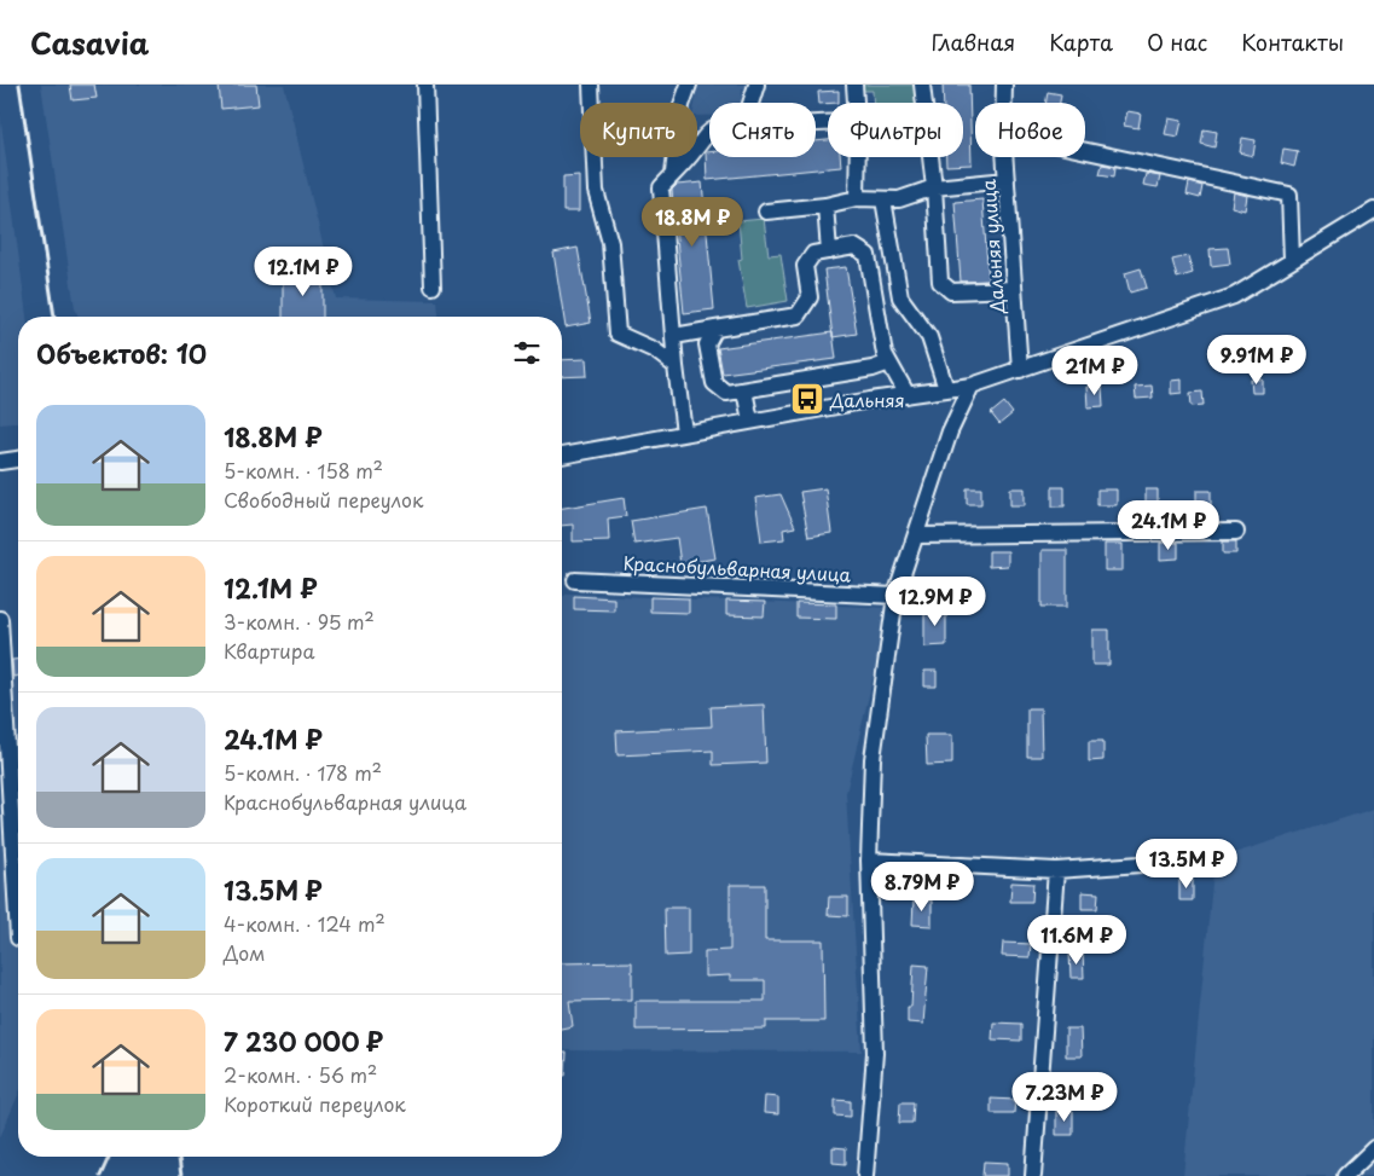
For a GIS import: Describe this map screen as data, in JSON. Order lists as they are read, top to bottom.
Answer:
{
  "streets": {
    "street": ["Дальняя улица", "Краснобульварная улица"]
  },
  "places": {
    "bus stop": ["Дальняя"]
  },
  "page": {
    "header": "Casavia",
    "nav": [
      "Главная",
      "Карта",
      "О нас",
      "Контакты"
    ],
    "chip": [
      "Купить",
      "Снять",
      "Фильтры",
      "Новое"
    ],
    "price": [
      "18.8M ₽",
      "12.1M ₽",
      "9.91M ₽",
      "21M ₽",
      "24.1M ₽",
      "12.9M ₽",
      "13.5M ₽",
      "8.79M ₽",
      "11.6M ₽",
      "7.23M ₽"
    ],
    "heading": "Объектов: 10",
    "list": [
      {
        "name": "18.8M ₽",
        "note": "5-комн. · 158 m² · Свободный переулок"
      },
      {
        "name": "12.1M ₽",
        "note": "3-комн. · 95 m² · Квартира"
      },
      {
        "name": "24.1M ₽",
        "note": "5-комн. · 178 m² · Краснобульварная улица"
      },
      {
        "name": "13.5M ₽",
        "note": "4-комн. · 124 m² · Дом"
      },
      {
        "name": "7 230 000 ₽",
        "note": "2-комн. · 56 m² · Короткий переулок"
      }
    ]
  }
}
